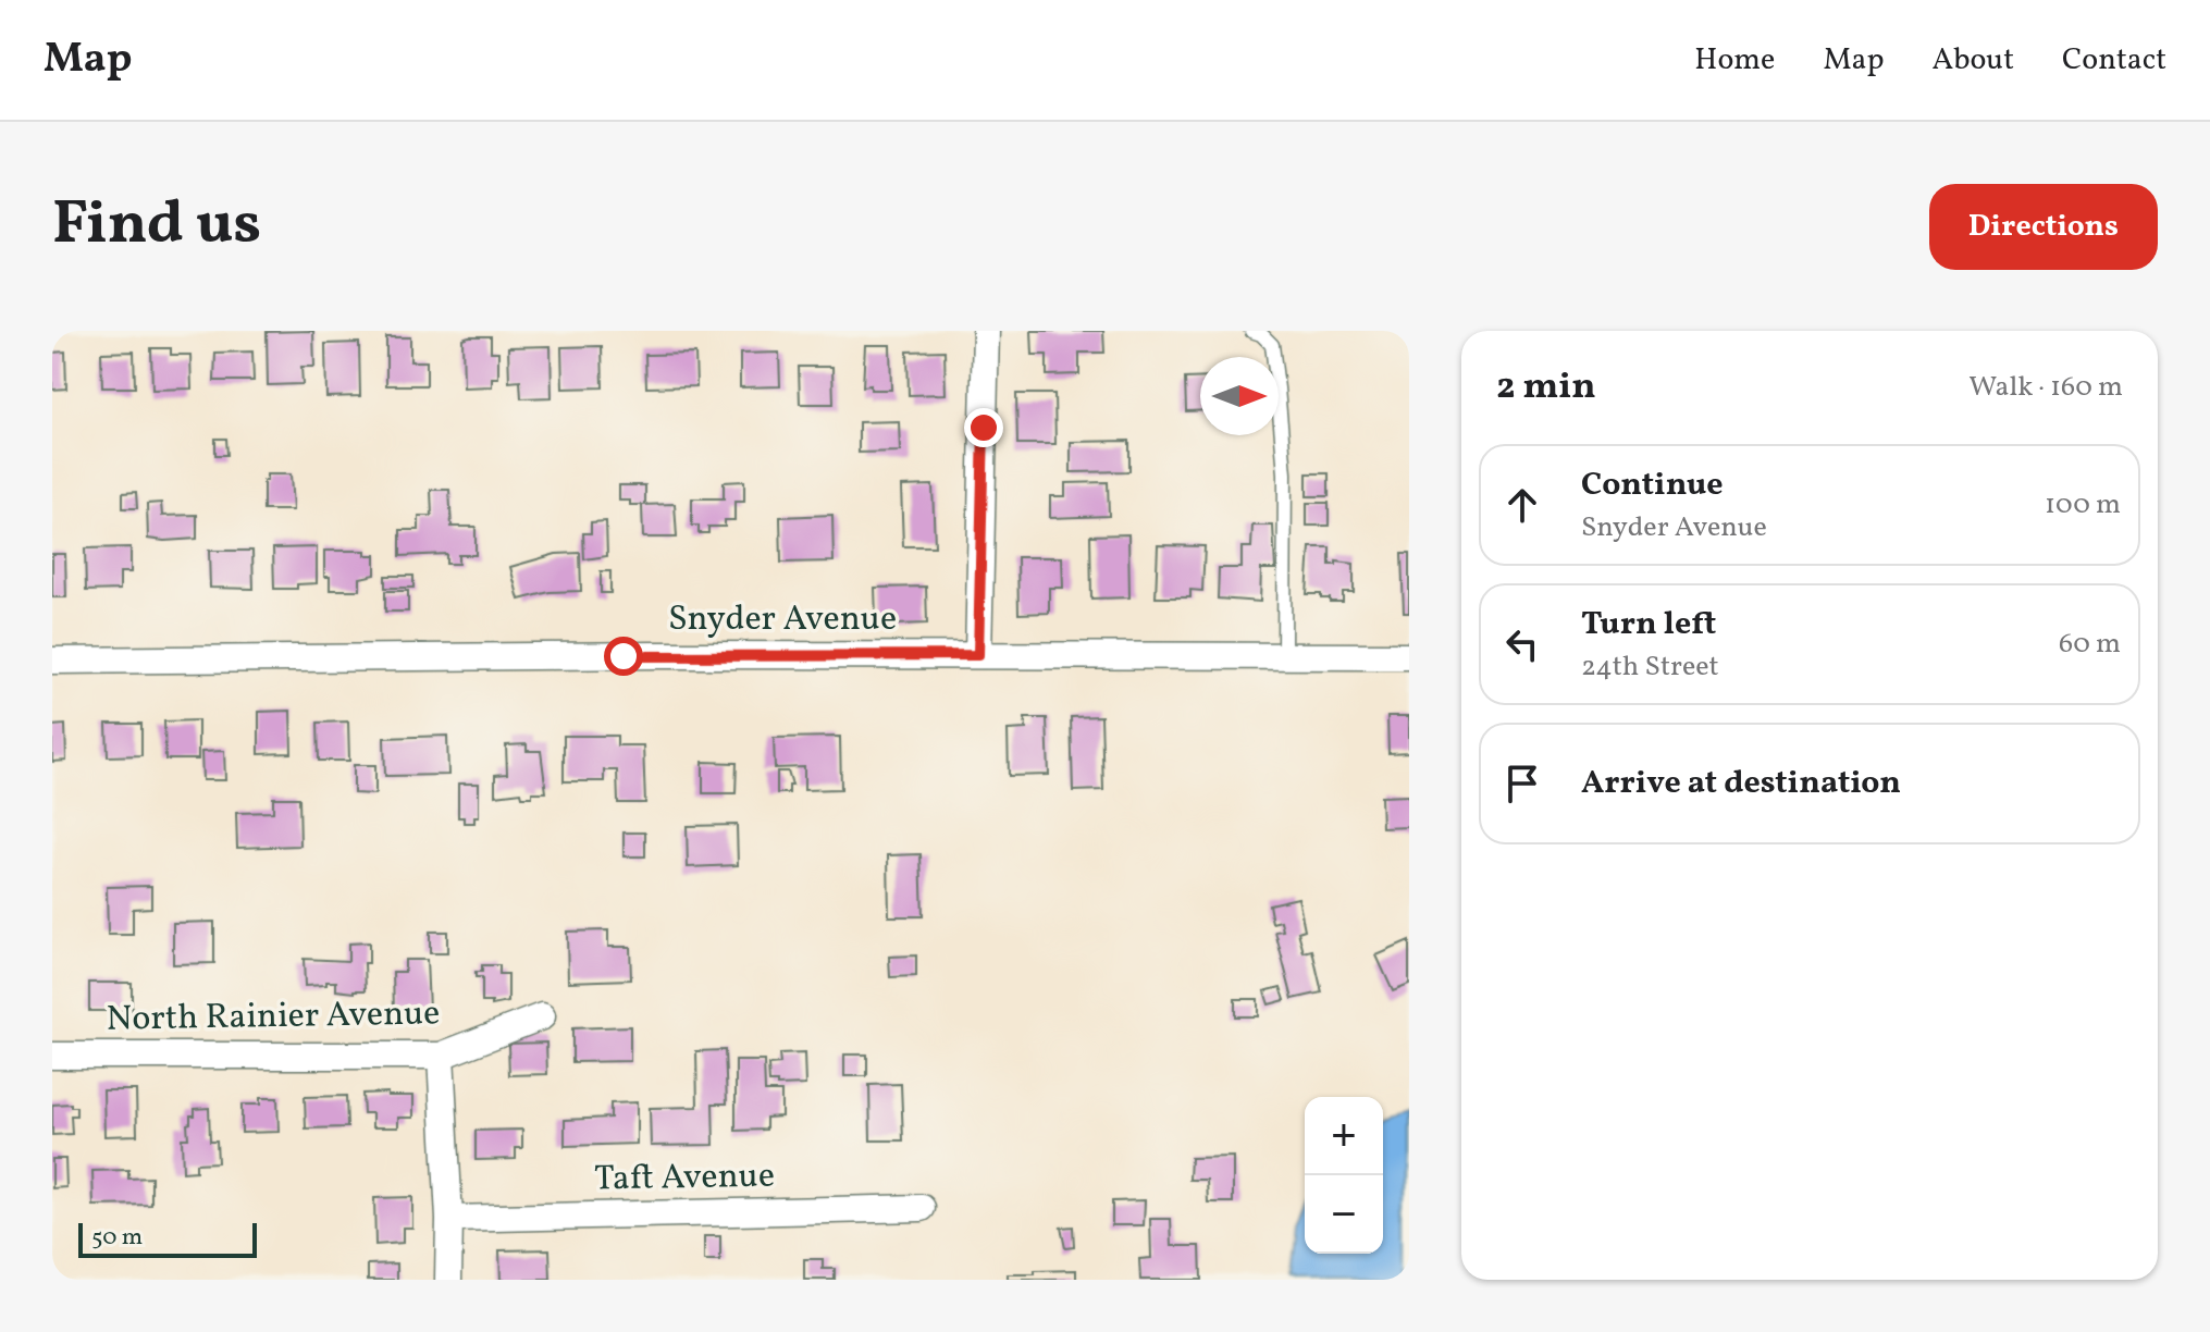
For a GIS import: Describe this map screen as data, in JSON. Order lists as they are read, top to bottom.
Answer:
{
  "streets": {
    "street": ["Snyder Avenue", "North Rainier Avenue", "Taft Avenue"]
  },
  "scale_bar": "50 m",
  "north": "right",
  "page": {
    "header": "Map",
    "nav": [
      "Home",
      "Map",
      "About",
      "Contact"
    ],
    "title": "Find us",
    "buttons": "Directions",
    "heading": ["2 min", "Walk · 160 m"],
    "list": [
      ["Continue", "Snyder Avenue", "100 m"],
      ["Turn left", "24th Street", "60 m"],
      "Arrive at destination"
    ],
    "map_buttons": ["+", "−"],
    "scale": "50 m"
  }
}
